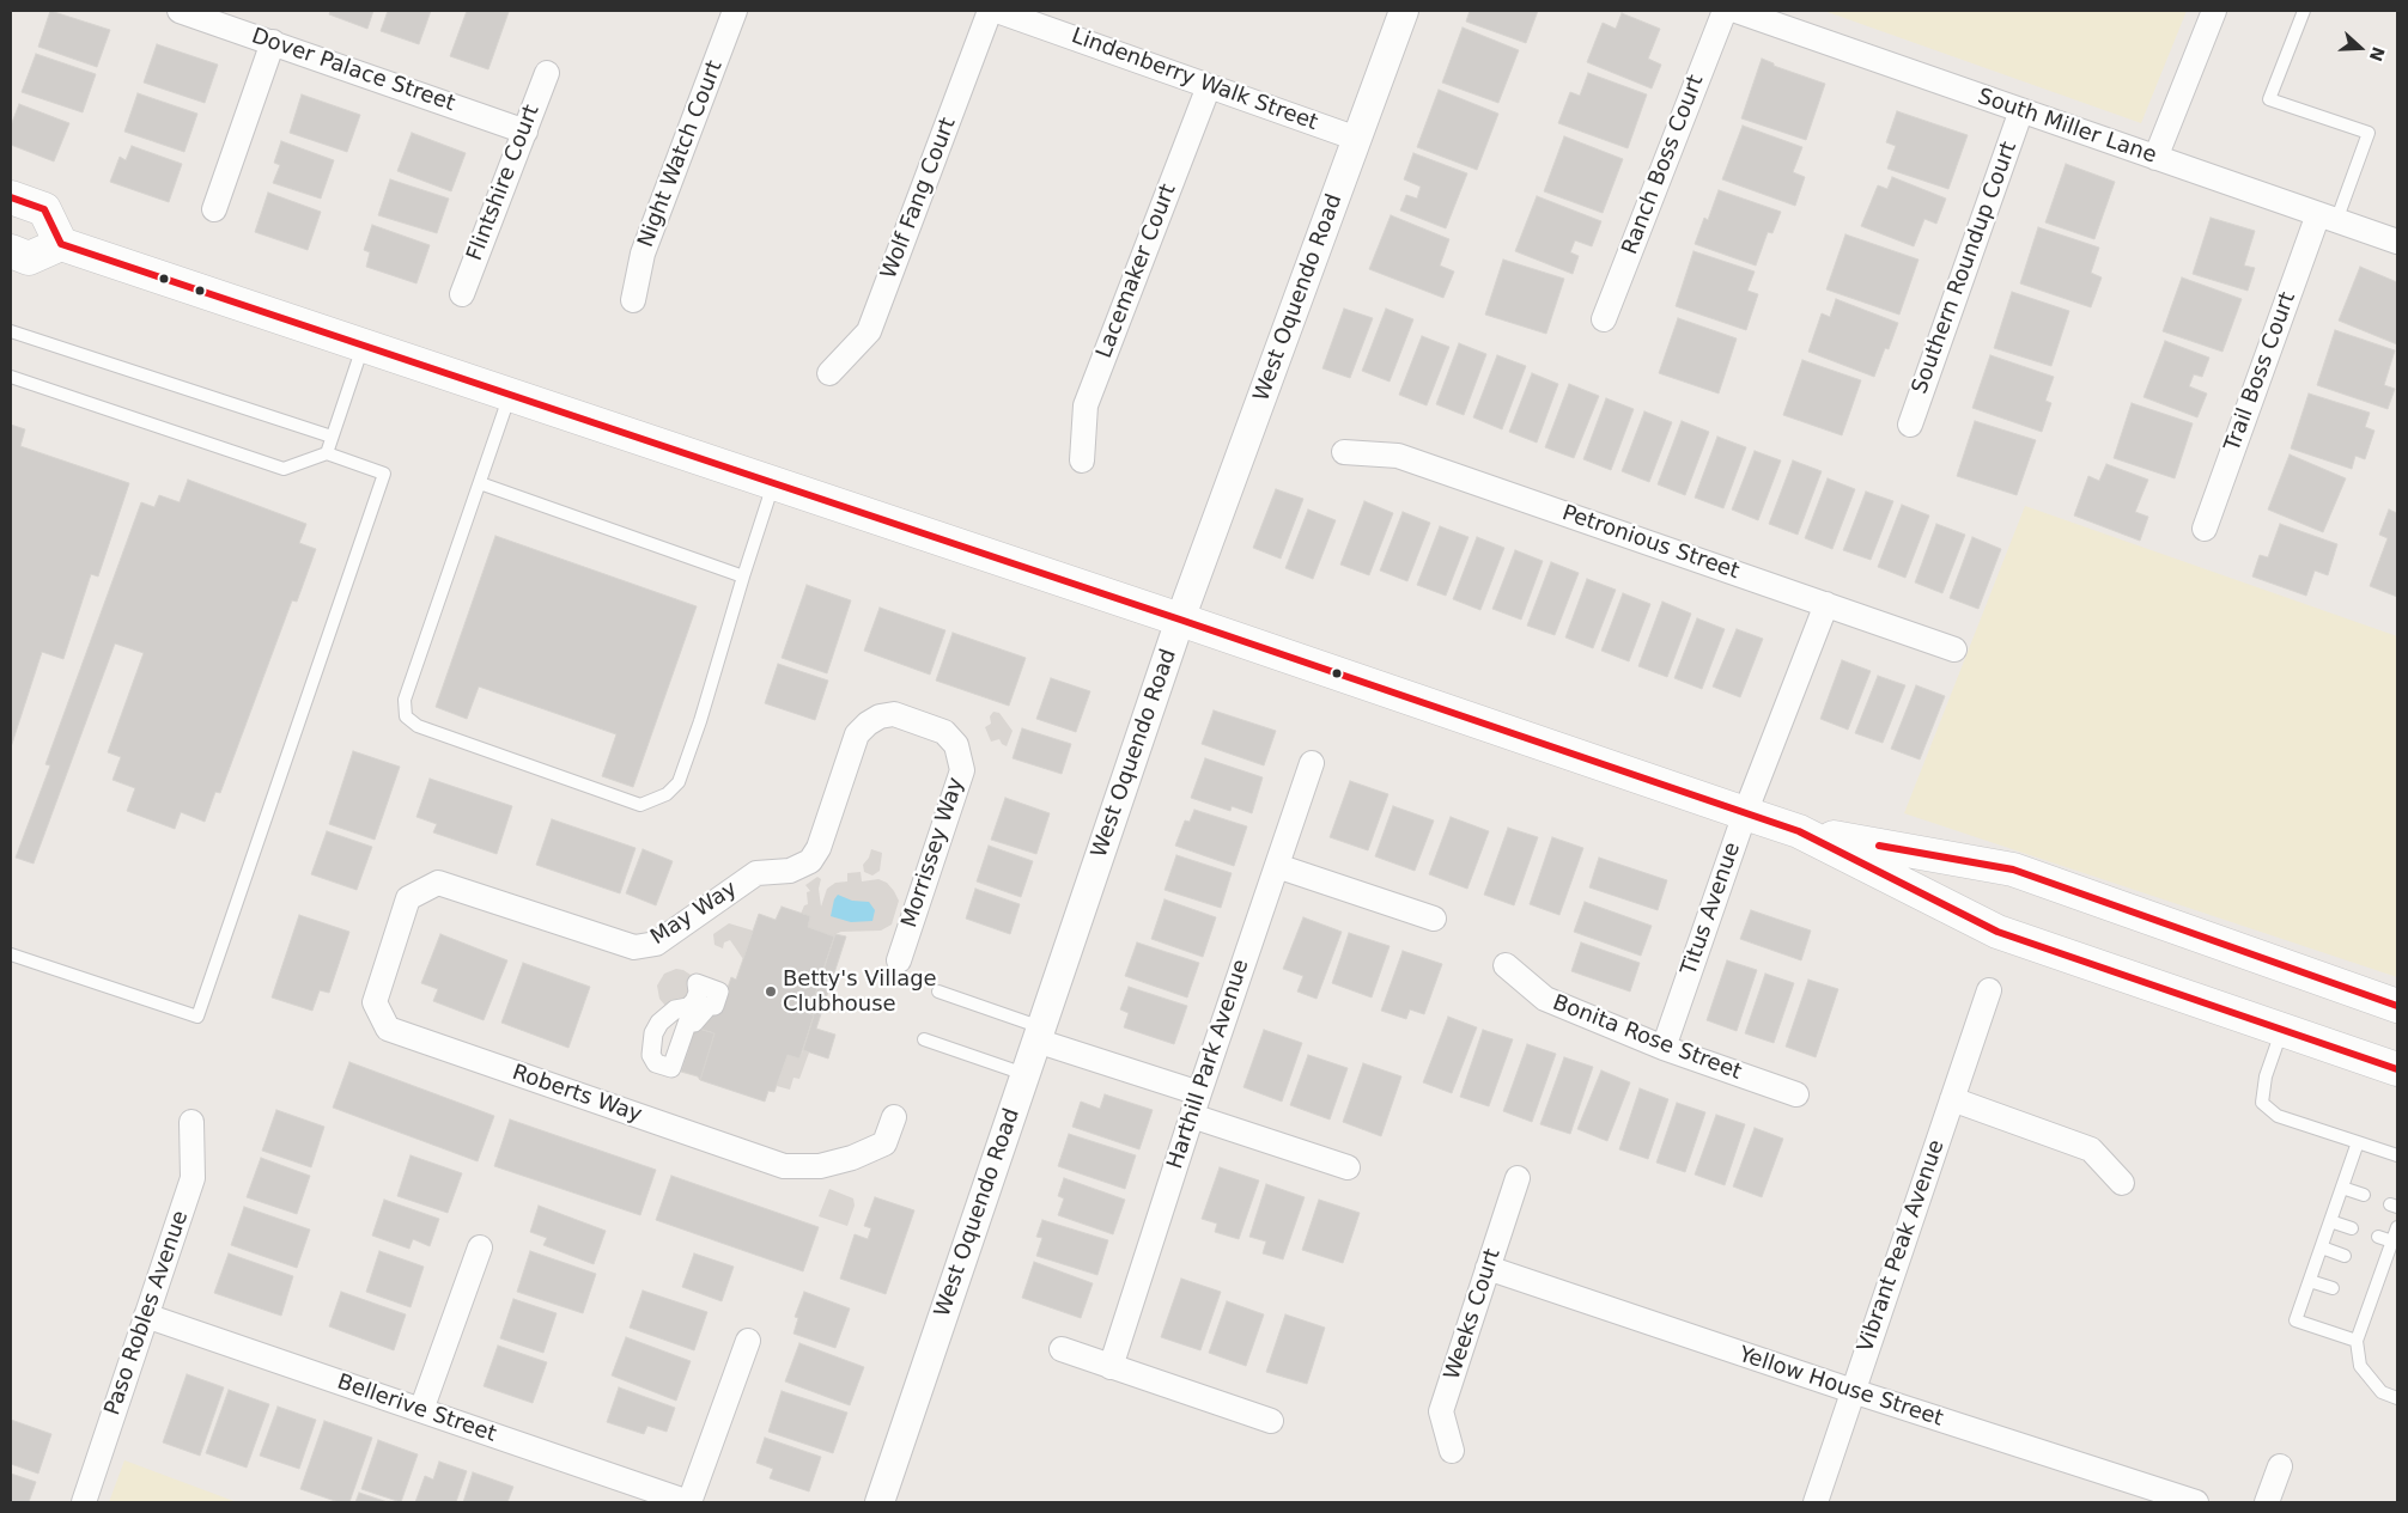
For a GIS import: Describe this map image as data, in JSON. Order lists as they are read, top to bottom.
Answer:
{
  "streets": {
    "street": [
      "Dover Palace Street",
      "Lindenberry Walk Street",
      "South Miller Lane",
      "Night Watch Court",
      "Ranch Boss Court",
      "Flintshire Court",
      "Wolf Fang Court",
      "Southern Roundup Court",
      "Lacemaker Court",
      "West Oquendo Road",
      "Trail Boss Court",
      "Petronious Street",
      "Morrissey Way",
      "Titus Avenue",
      "May Way",
      "Bonita Rose Street",
      "Harthill Park Avenue",
      "Roberts Way",
      "Vibrant Peak Avenue",
      "Paso Robles Avenue",
      "Weeks Court",
      "Yellow House Street",
      "Bellerive Street"
    ]
  },
  "crossings": [
    ["Dover Palace Street", "Flintshire Court"],
    ["Lindenberry Walk Street", "Lacemaker Court"],
    ["Lindenberry Walk Street", "West Oquendo Road"],
    ["South Miller Lane", "Southern Roundup Court"],
    ["South Miller Lane", "Trail Boss Court"],
    ["Petronious Street", "Titus Avenue"],
    ["Morrissey Way", "May Way"],
    ["Titus Avenue", "Bonita Rose Street"],
    ["May Way", "Roberts Way"],
    ["Vibrant Peak Avenue", "Yellow House Street"],
    ["Paso Robles Avenue", "Bellerive Street"],
    ["Weeks Court", "Yellow House Street"]
  ],
  "places": ["Betty's Village Clubhouse"],
  "north": "right"
}
